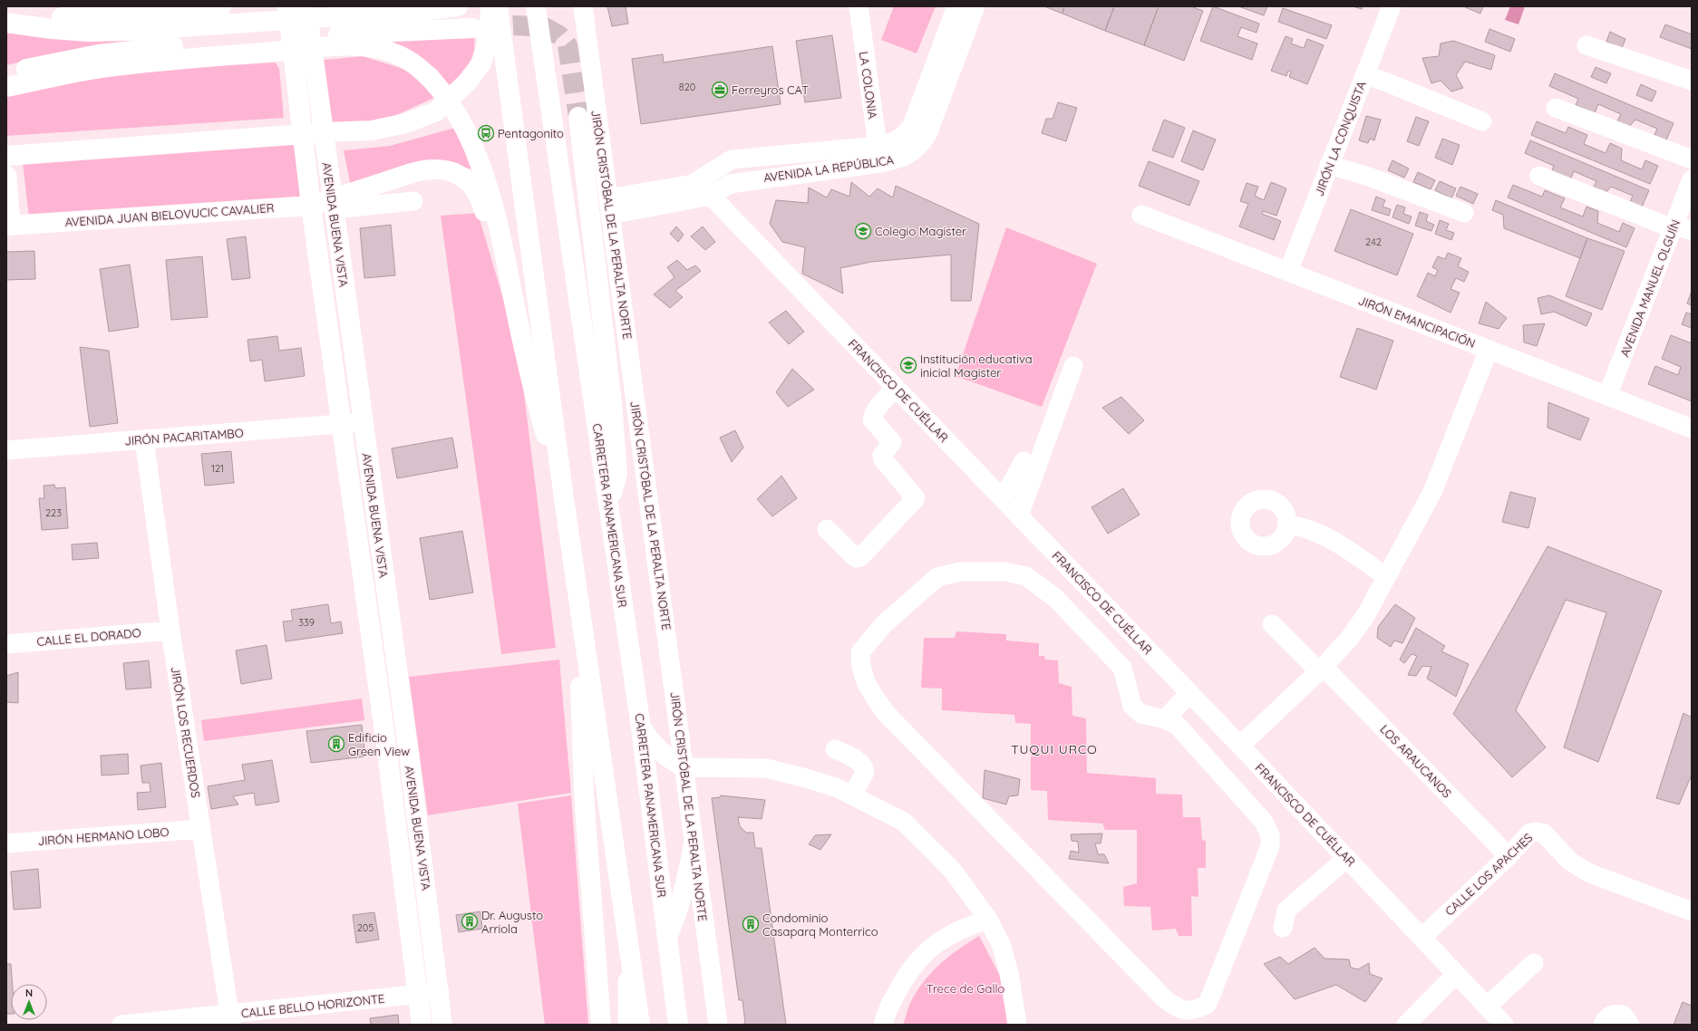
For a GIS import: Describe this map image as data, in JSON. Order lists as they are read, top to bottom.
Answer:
{
  "streets": {
    "main road": ["AVENIDA JUAN BIELOVUCIC CAVALIER", "AVENIDA BUENA VISTA", "CARRETERA PANAMERICANA SUR"],
    "street": [
      "LA COLONIA",
      "JIRÓN LA CONQUISTA",
      "AVENIDA LA REPÚBLICA",
      "JIRÓN CRISTÓBAL DE LA PERALTA NORTE",
      "AVENIDA MANUEL OLGUÍN",
      "JIRÓN EMANCIPACIÓN",
      "FRANCISCO DE CUÉLLAR",
      "JIRÓN PACARITAMBO",
      "CALLE EL DORADO",
      "JIRÓN LOS RECUERDOS",
      "LOS ARAUCANOS",
      "JIRÓN HERMANO LOBO",
      "CALLE LOS APACHES",
      "CALLE BELLO HORIZONTE"
    ]
  },
  "crossings": [
    ["LA COLONIA", "AVENIDA LA REPÚBLICA"],
    ["JIRÓN LA CONQUISTA", "JIRÓN EMANCIPACIÓN"],
    ["AVENIDA LA REPÚBLICA", "JIRÓN CRISTÓBAL DE LA PERALTA NORTE"],
    ["AVENIDA LA REPÚBLICA", "FRANCISCO DE CUÉLLAR"],
    ["AVENIDA JUAN BIELOVUCIC CAVALIER", "AVENIDA BUENA VISTA"],
    ["AVENIDA BUENA VISTA", "JIRÓN PACARITAMBO"],
    ["AVENIDA BUENA VISTA", "CALLE BELLO HORIZONTE"],
    ["AVENIDA MANUEL OLGUÍN", "JIRÓN EMANCIPACIÓN"],
    ["FRANCISCO DE CUÉLLAR", "CALLE LOS APACHES"],
    ["JIRÓN PACARITAMBO", "JIRÓN LOS RECUERDOS"],
    ["CALLE EL DORADO", "JIRÓN LOS RECUERDOS"],
    ["JIRÓN LOS RECUERDOS", "JIRÓN HERMANO LOBO"],
    ["JIRÓN LOS RECUERDOS", "CALLE BELLO HORIZONTE"],
    ["LOS ARAUCANOS", "CALLE LOS APACHES"]
  ],
  "districts": ["TUQUI URCO"],
  "parks": ["Trece de Gallo"],
  "places": {
    "office": ["Ferreyros CAT"],
    "bus stop": ["Pentagonito"],
    "school or university": ["Colegio Magister", "Institución educativa inicial Magister"],
    "building": ["Edificio Green View", "Dr. Augusto Arriola", "Condominio Casaparq Monterrico"]
  },
  "house_numbers": [
    "820",
    "242",
    "121",
    "223",
    "339",
    "205"
  ],
  "north": "top"
}
